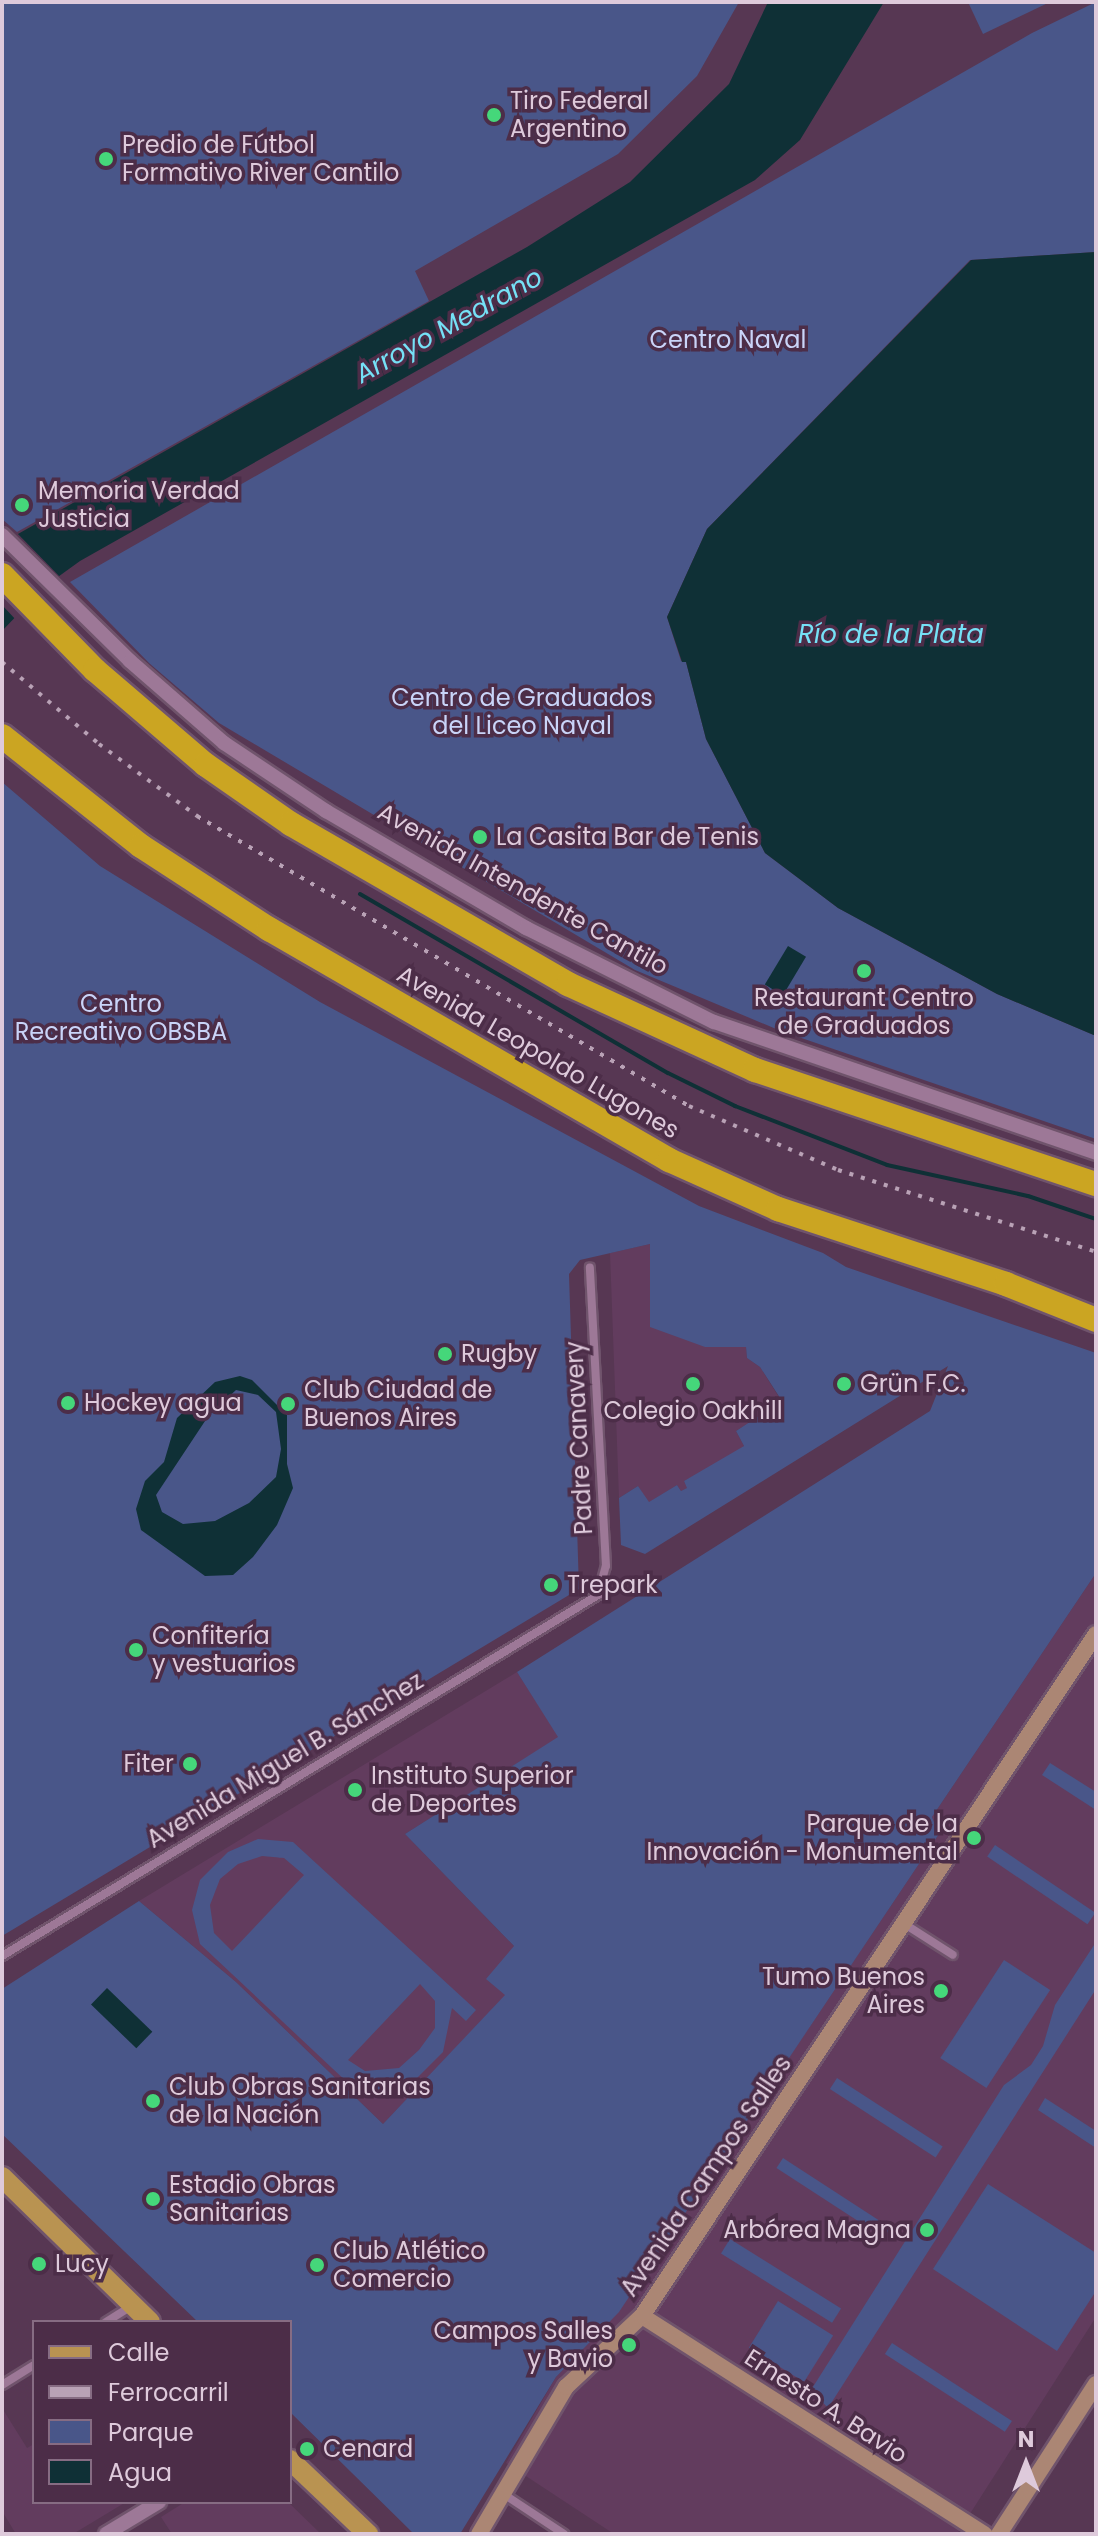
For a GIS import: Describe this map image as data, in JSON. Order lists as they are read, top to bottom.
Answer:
{
  "streets": {
    "highway": ["Avenida Leopoldo Lugones"],
    "main road": ["Avenida Campos Salles", "Ernesto A. Bavio"],
    "street": ["Avenida Intendente Cantilo", "Padre Canavery", "Avenida Miguel B. Sánchez"]
  },
  "crossings": [
    ["Padre Canavery", "Avenida Miguel B. Sánchez"],
    ["Avenida Campos Salles", "Ernesto A. Bavio"]
  ],
  "water": ["Arroyo Medrano", "Río de la Plata"],
  "parks": ["Centro Naval", "Centro de Graduados del Liceo Naval", "Centro Recreativo OBSBA"],
  "places": [
    "Tiro Federal Argentino",
    "Predio de Fútbol Formativo River Cantilo",
    "Memoria Verdad Justicia",
    "La Casita Bar de Tenis",
    "Restaurant Centro de Graduados",
    "Rugby",
    "Colegio Oakhill",
    "Grün F.C.",
    "Hockey agua",
    "Club Ciudad de Buenos Aires",
    "Trepark",
    "Confitería y vestuarios",
    "Fiter",
    "Instituto Superior de Deportes",
    "Parque de la Innovación - Monumental",
    "Tumo Buenos Aires",
    "Club Obras Sanitarias de la Nación",
    "Estadio Obras Sanitarias",
    "Arbórea Magna",
    "Lucy",
    "Club Atlético Comercio",
    "Campos Salles y Bavio",
    "Cenard"
  ],
  "legend": [
    "Calle",
    "Ferrocarril",
    "Parque",
    "Agua"
  ],
  "north": "top"
}
